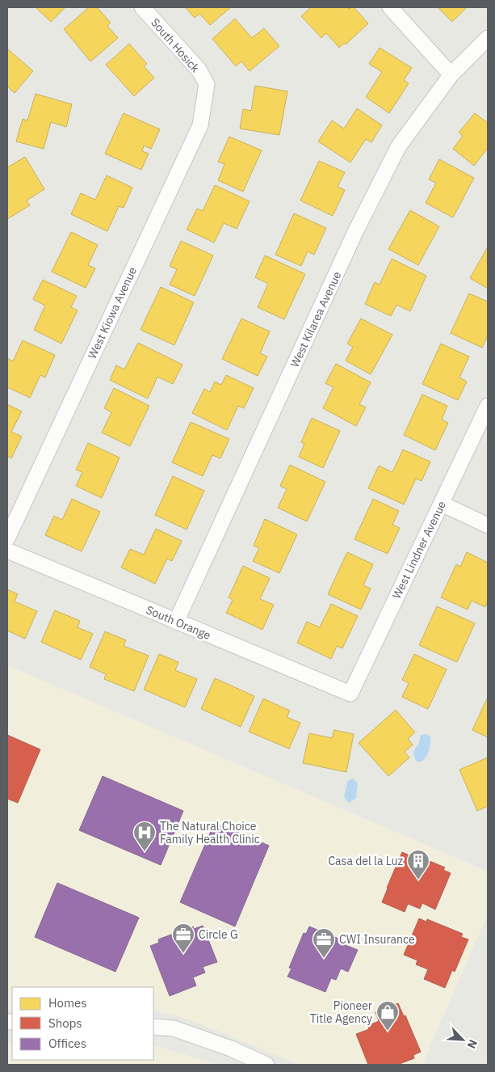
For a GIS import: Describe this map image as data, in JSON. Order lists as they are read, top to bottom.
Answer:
{
  "streets": {
    "street": [
      "South Hosick",
      "West Kiowa Avenue",
      "West Kilarea Avenue",
      "West Lindner Avenue",
      "South Orange"
    ]
  },
  "crossings": [
    ["South Hosick", "West Kiowa Avenue"],
    ["West Kilarea Avenue", "South Orange"],
    ["West Lindner Avenue", "South Orange"]
  ],
  "places": {
    "hospital": ["The Natural Choice Family Health Clinic"],
    "building": ["Casa del la Luz"],
    "office": ["Circle G", "CWI Insurance"],
    "shop": ["Pioneer Title Agency"]
  },
  "legend": ["Homes", "Shops", "Offices"],
  "north": "bottom right"
}
